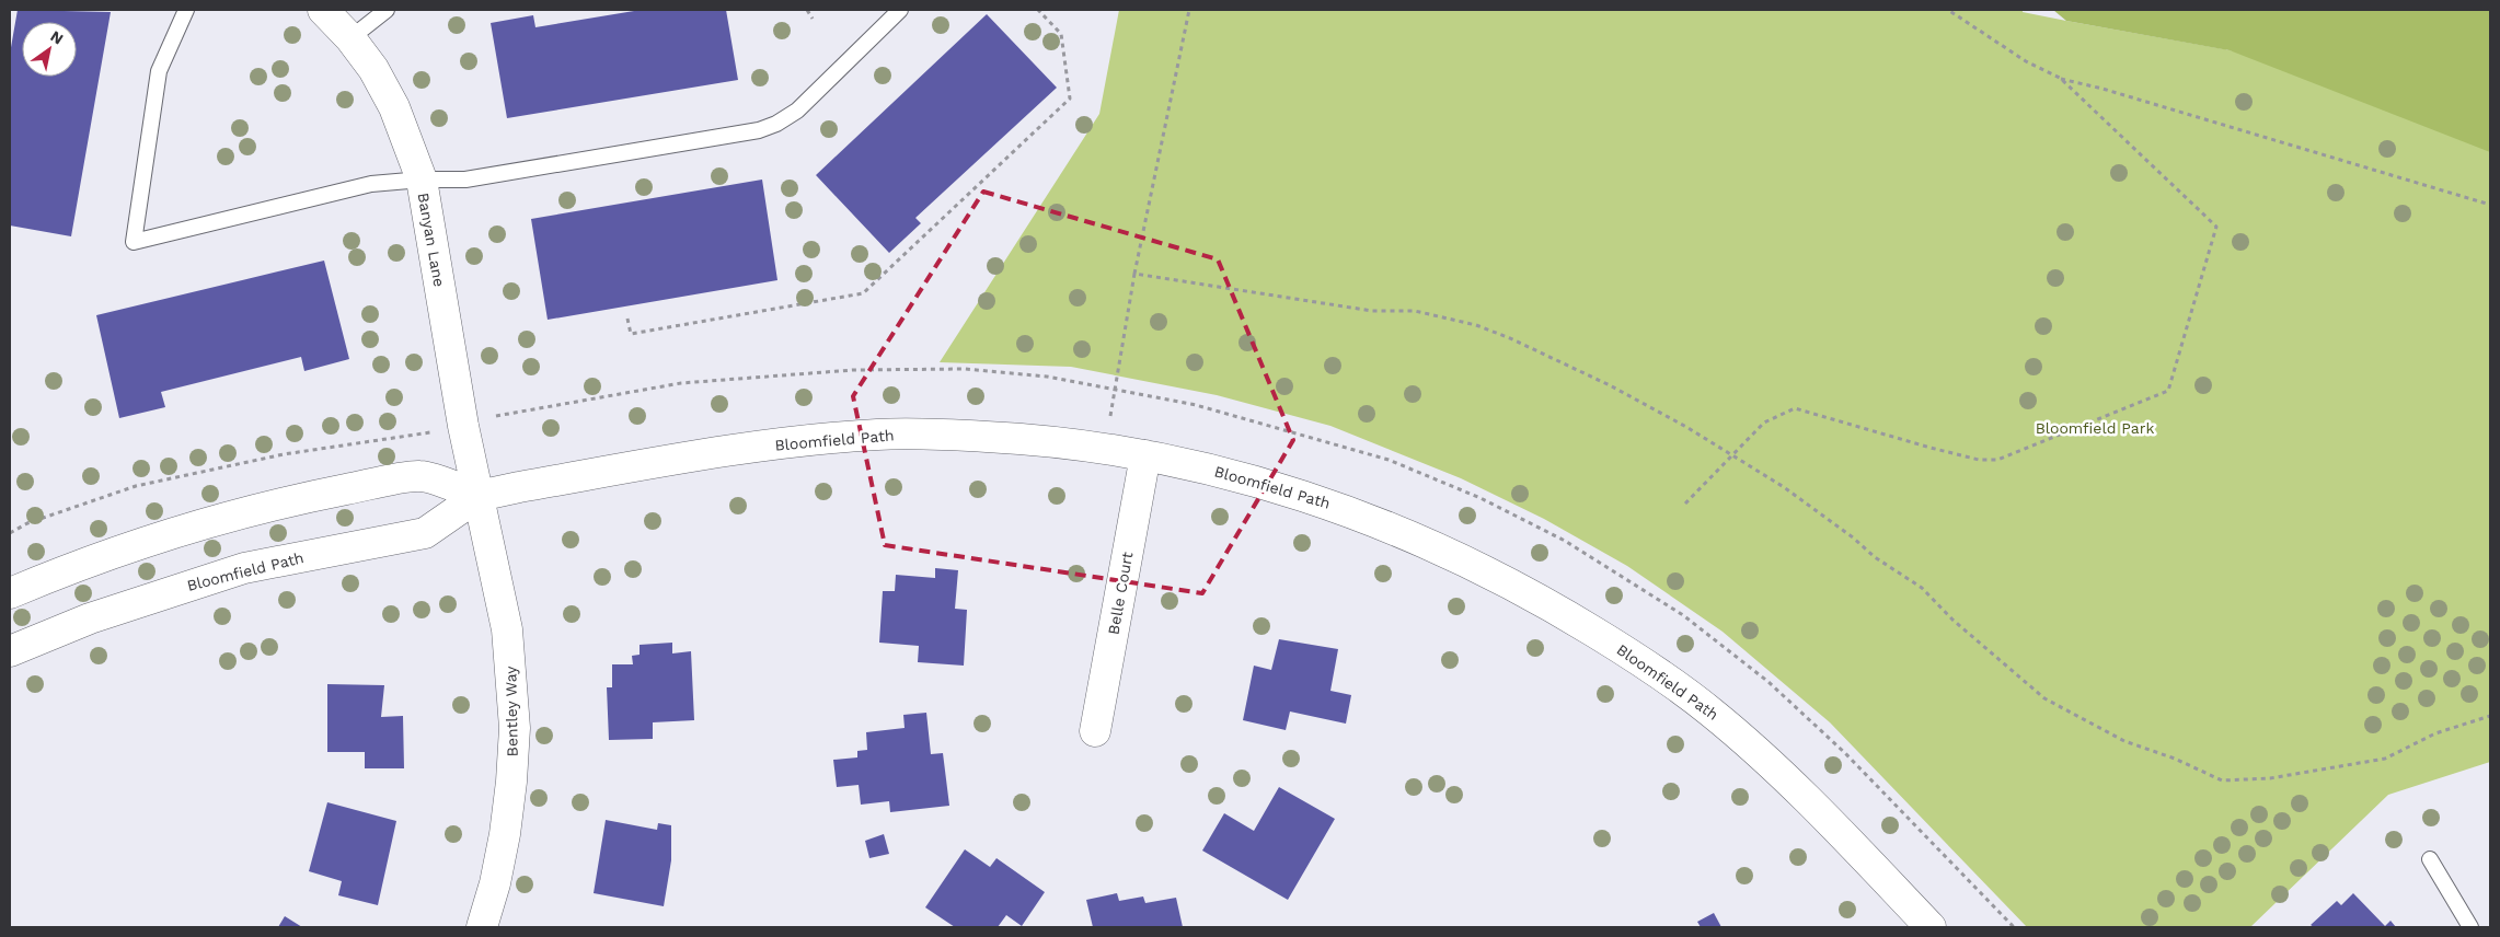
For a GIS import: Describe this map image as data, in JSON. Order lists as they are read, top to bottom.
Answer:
{
  "streets": {
    "street": [
      "Banyan Lane",
      "Bloomfield Path",
      "Belle Court",
      "Bentley Way"
    ]
  },
  "crossings": [
    ["Banyan Lane", "Bloomfield Path"],
    ["Banyan Lane", "Bentley Way"],
    ["Bloomfield Path", "Belle Court"],
    ["Bloomfield Path", "Bentley Way"]
  ],
  "parks": ["Bloomfield Park"],
  "north": "top right"
}
